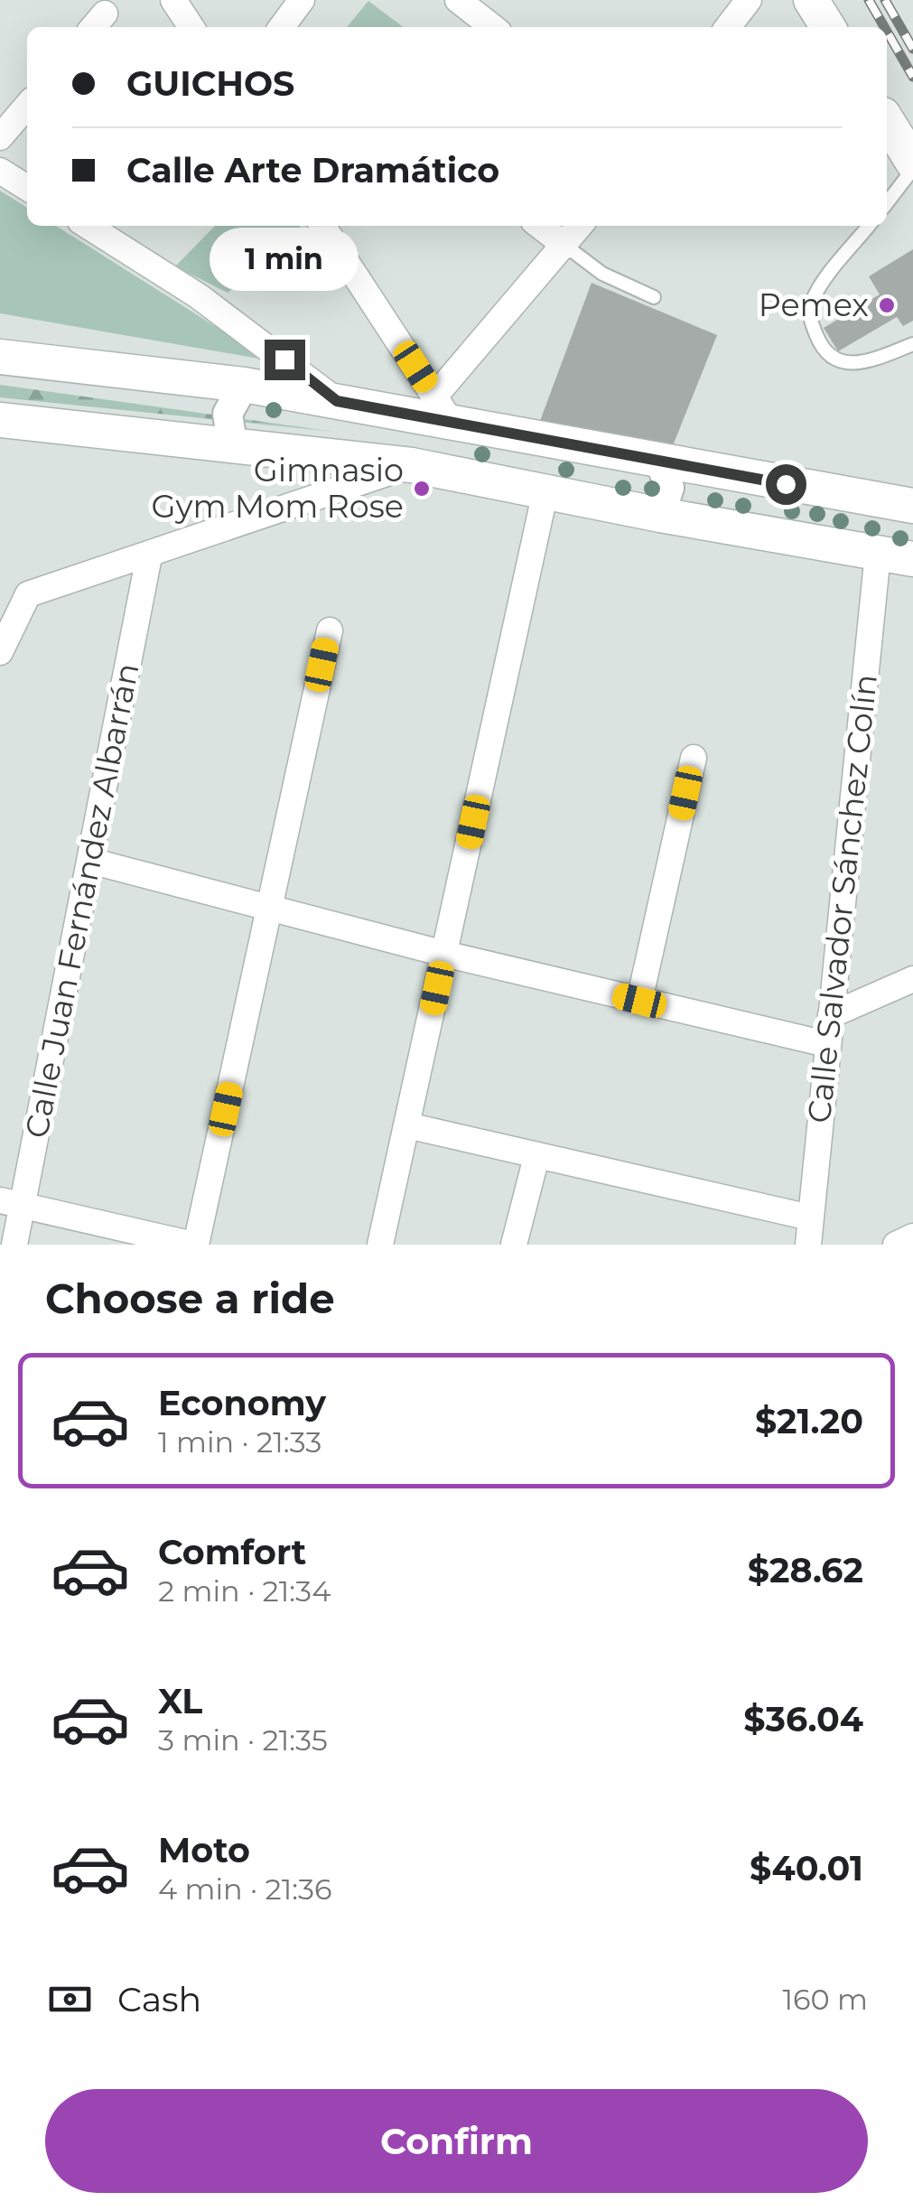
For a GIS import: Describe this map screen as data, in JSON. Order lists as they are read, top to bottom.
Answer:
{
  "streets": {
    "street": ["Calle Salvador Sánchez Colín", "Calle Juan Fernández Albarrán"]
  },
  "places": ["Pemex", "Gimnasio Gym Mom Rose"],
  "page": {
    "banner": ["GUICHOS", "Calle Arte Dramático"],
    "bubble": "1 min",
    "heading": "Choose a ride",
    "list": [
      {
        "name": "Economy",
        "note": "1 min · 21:33",
        "value": "$21.20"
      },
      {
        "name": "Comfort",
        "note": "2 min · 21:34",
        "value": "$28.62"
      },
      {
        "name": "XL",
        "note": "3 min · 21:35",
        "value": "$36.04"
      },
      {
        "name": "Moto",
        "note": "4 min · 21:36",
        "value": "$40.01"
      }
    ],
    "pay": ["Cash", "160 m"],
    "buttons": "Confirm"
  }
}
